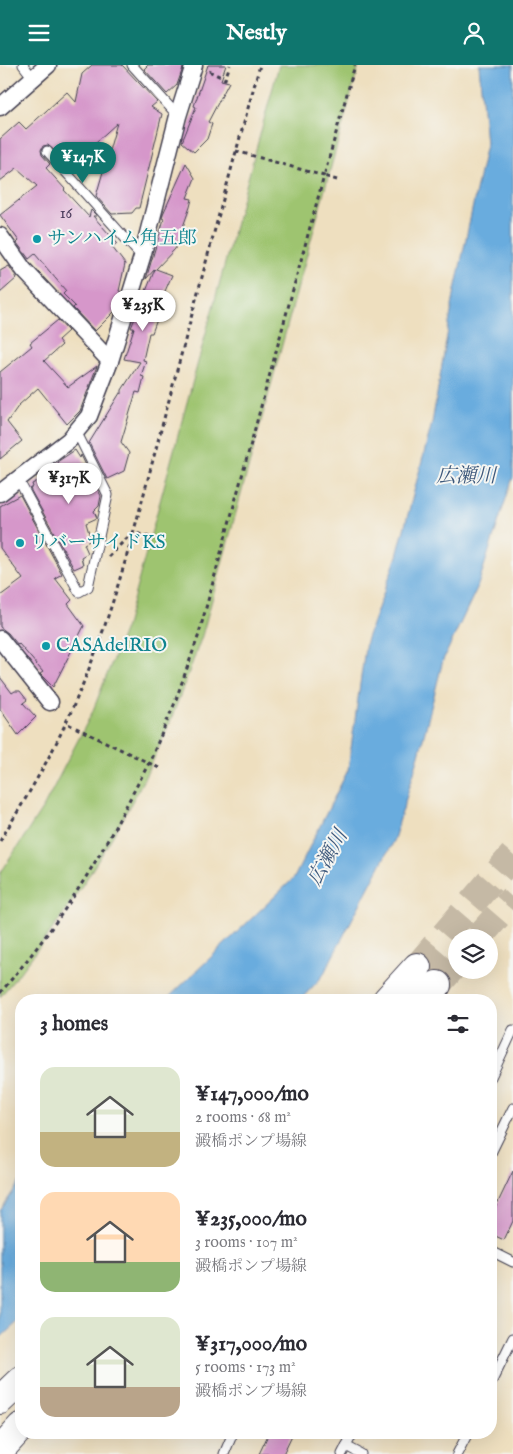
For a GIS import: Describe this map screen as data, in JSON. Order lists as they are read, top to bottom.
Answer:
{
  "water": ["広瀬川"],
  "places": ["サンハイム角五郎", "リバーサイドKS", "CASAdelRIO"],
  "house_numbers": ["16"],
  "page": {
    "header": "Nestly",
    "price": ["¥147K", "¥235K", "¥317K"],
    "heading": "3 homes",
    "list": [
      {
        "name": "¥147,000/mo",
        "note": "2 rooms · 68 m² · 澱橋ポンプ場線"
      },
      {
        "name": "¥235,000/mo",
        "note": "3 rooms · 107 m² · 澱橋ポンプ場線"
      },
      {
        "name": "¥317,000/mo",
        "note": "5 rooms · 173 m² · 澱橋ポンプ場線"
      }
    ]
  }
}
